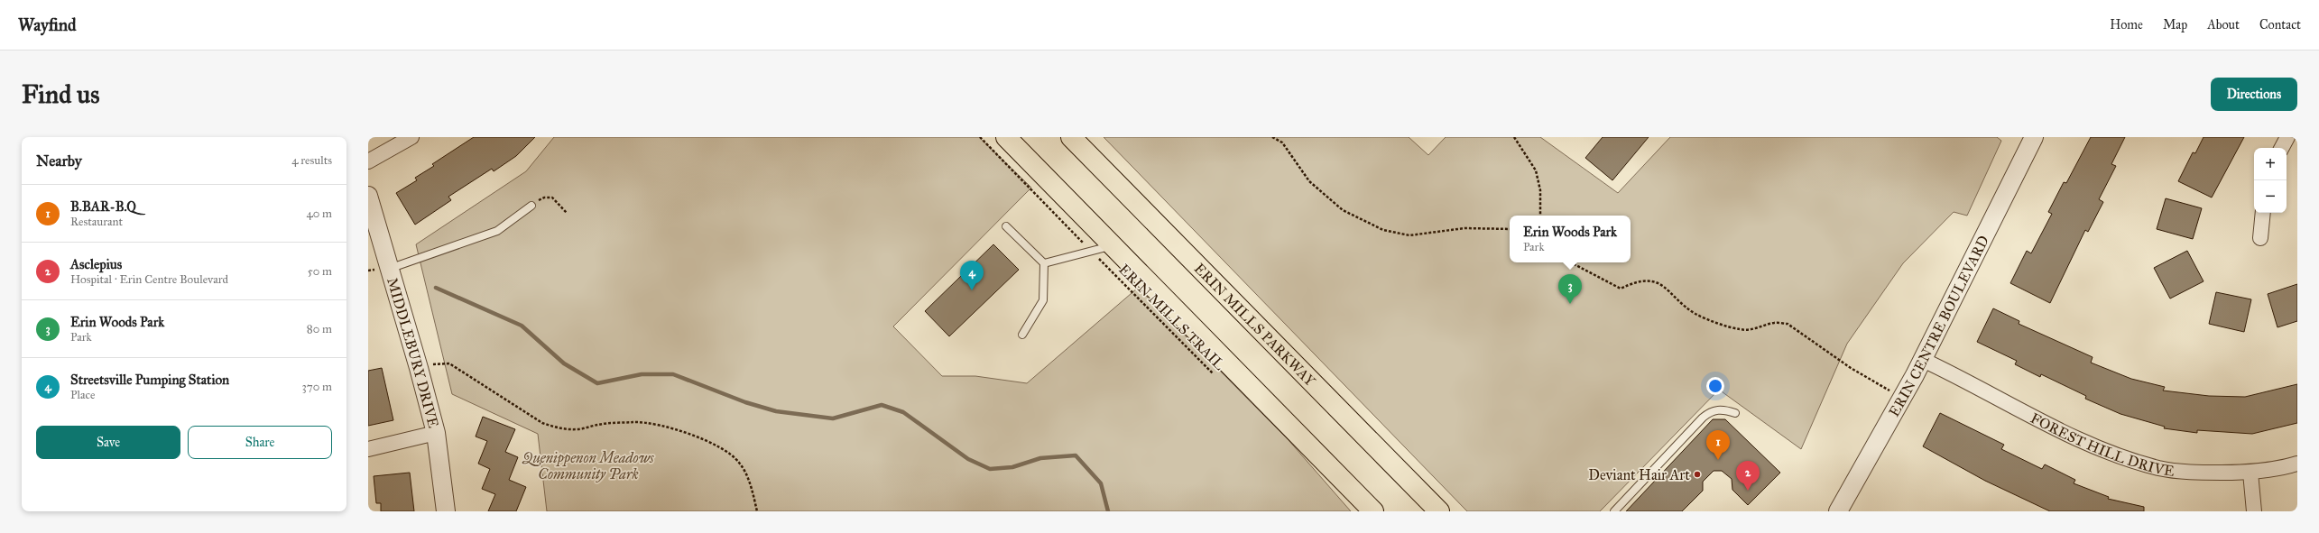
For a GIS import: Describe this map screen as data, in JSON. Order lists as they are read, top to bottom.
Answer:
{
  "streets": {
    "main road": ["ERIN MILLS PARKWAY"],
    "street": ["ERIN CENTRE BOULEVARD", "MIDDLEBURY DRIVE", "FOREST HILL DRIVE"],
    "path": ["ERIN MILLS TRAIL"]
  },
  "crossings": [
    ["ERIN CENTRE BOULEVARD", "FOREST HILL DRIVE"]
  ],
  "parks": ["Quenippenon Meadows Community Park"],
  "places": ["Deviant Hair Art"],
  "page": {
    "header": "Wayfind",
    "nav": [
      "Home",
      "Map",
      "About",
      "Contact"
    ],
    "buttons": [
      "Directions",
      ["Save", "Share"]
    ],
    "title": "Find us",
    "heading": ["Nearby", "4 results"],
    "map_buttons": ["+", "−"],
    "list": [
      {
        "mark": "1",
        "name": "B.BAR-B.Q",
        "note": "Restaurant",
        "value": "40 m"
      },
      {
        "mark": "2",
        "name": "Asclepius",
        "note": "Hospital · Erin Centre Boulevard",
        "value": "50 m"
      },
      {
        "mark": "3",
        "name": "Erin Woods Park",
        "note": "Park",
        "value": "80 m"
      },
      {
        "mark": "4",
        "name": "Streetsville Pumping Station",
        "note": "Place",
        "value": "370 m"
      }
    ],
    "popup": ["Erin Woods Park", "Park"],
    "pins": [
      "4",
      "3",
      "1",
      "2"
    ]
  }
}
